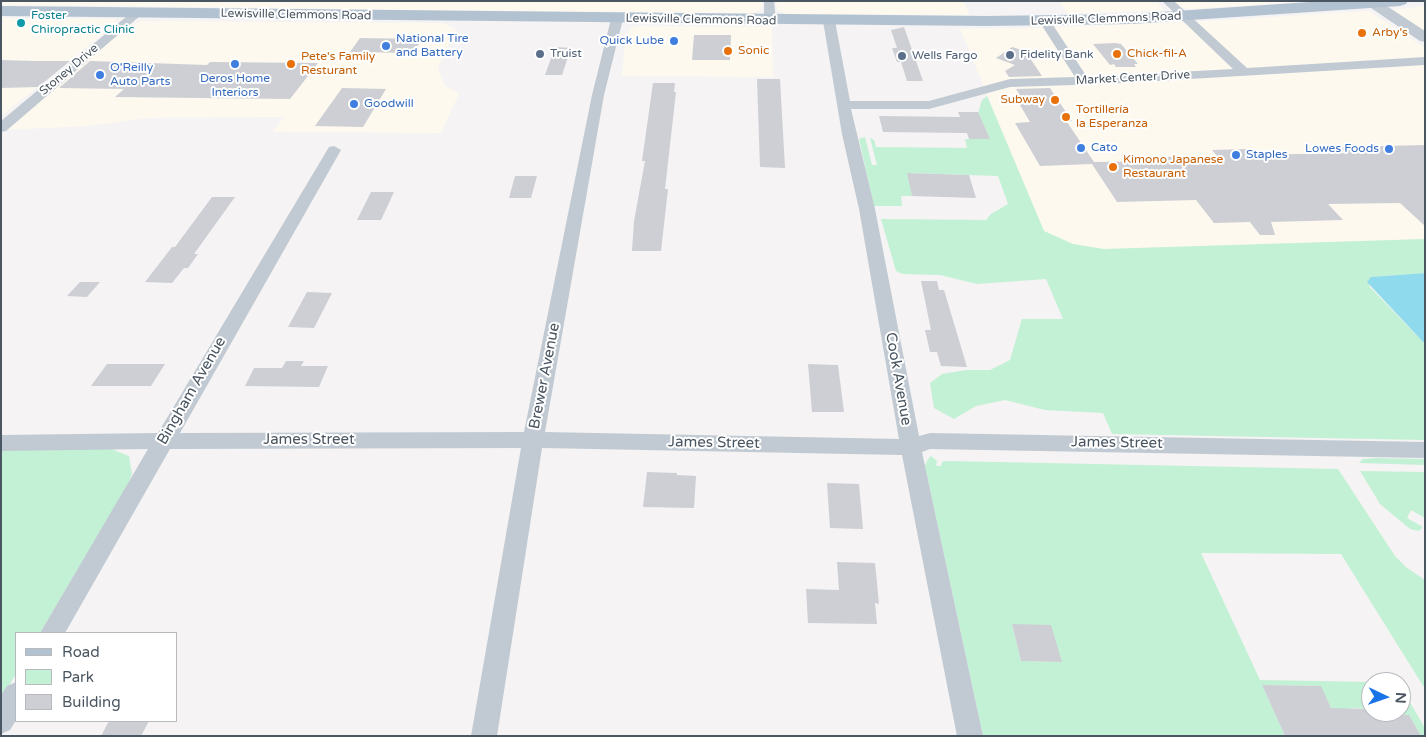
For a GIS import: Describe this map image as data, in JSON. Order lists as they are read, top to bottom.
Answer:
{
  "streets": {
    "main road": ["Lewisville Clemmons Road"],
    "street": [
      "Stoney Drive",
      "Market Center Drive",
      "Brewer Avenue",
      "Cook Avenue",
      "Bingham Avenue",
      "James Street"
    ]
  },
  "crossings": [
    ["Lewisville Clemmons Road", "Stoney Drive"],
    ["Lewisville Clemmons Road", "Brewer Avenue"],
    ["Lewisville Clemmons Road", "Cook Avenue"],
    ["Market Center Drive", "Cook Avenue"],
    ["Brewer Avenue", "James Street"],
    ["Cook Avenue", "James Street"],
    ["Bingham Avenue", "James Street"]
  ],
  "places": [
    "Foster Chiropractic Clinic",
    "Arby's",
    "Quick Lube",
    "National Tire and Battery",
    "Sonic",
    "Truist",
    "Chick-fil-A",
    "Fidelity Bank",
    "Wells Fargo",
    "Deros Home Interiors",
    "Pete's Family Resturant",
    "O'Reilly Auto Parts",
    "Subway",
    "Goodwill",
    "Tortillería la Esperanza",
    "Cato",
    "Lowes Foods",
    "Staples",
    "Kimono Japanese Restaurant"
  ],
  "legend": ["Road", "Park", "Building"],
  "north": "right"
}
